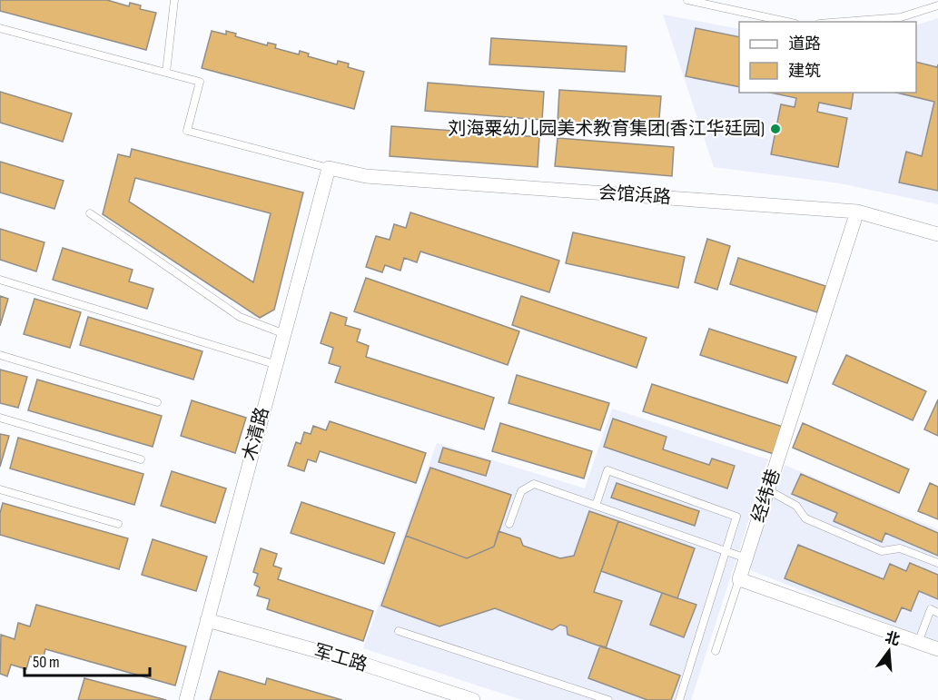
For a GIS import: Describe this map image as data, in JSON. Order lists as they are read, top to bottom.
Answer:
{
  "streets": {
    "street": [
      "会馆浜路",
      "木清路",
      "经纬巷",
      "军工路"
    ]
  },
  "crossings": [
    ["会馆浜路", "木清路"],
    ["会馆浜路", "经纬巷"],
    ["木清路", "军工路"]
  ],
  "places": ["刘海粟幼儿园美术教育集团(香江华廷园)"],
  "legend": ["道路", "建筑"],
  "scale_bar": "50 m",
  "north": "top"
}
